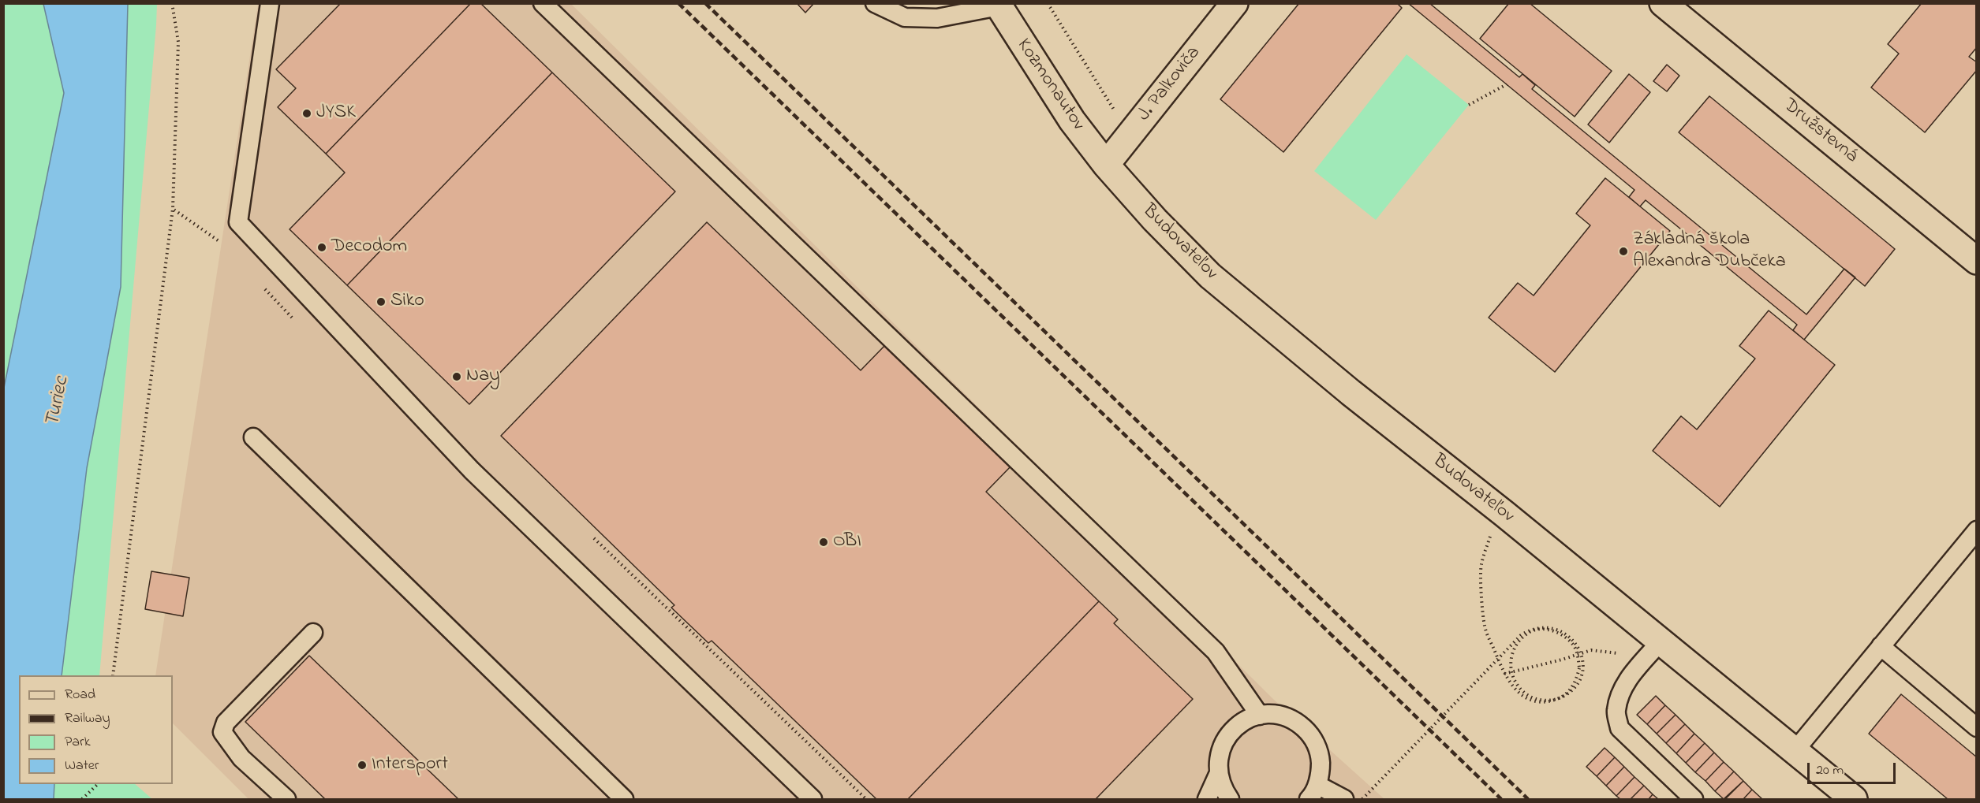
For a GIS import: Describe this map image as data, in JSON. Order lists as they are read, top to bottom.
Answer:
{
  "streets": {
    "street": [
      "J. Palkoviča",
      "Kozmonautov",
      "Družstevná",
      "Budovateľov"
    ]
  },
  "crossings": [
    ["J. Palkoviča", "Kozmonautov"],
    ["J. Palkoviča", "Budovateľov"],
    ["Kozmonautov", "Budovateľov"]
  ],
  "water": ["Turiec"],
  "places": [
    "JYSK",
    "Decodom",
    "Základná škola Alexandra Dubčeka",
    "Siko",
    "Nay",
    "OBI",
    "Intersport"
  ],
  "legend": [
    "Road",
    "Railway",
    "Park",
    "Water"
  ],
  "scale_bar": "20 m"
}
